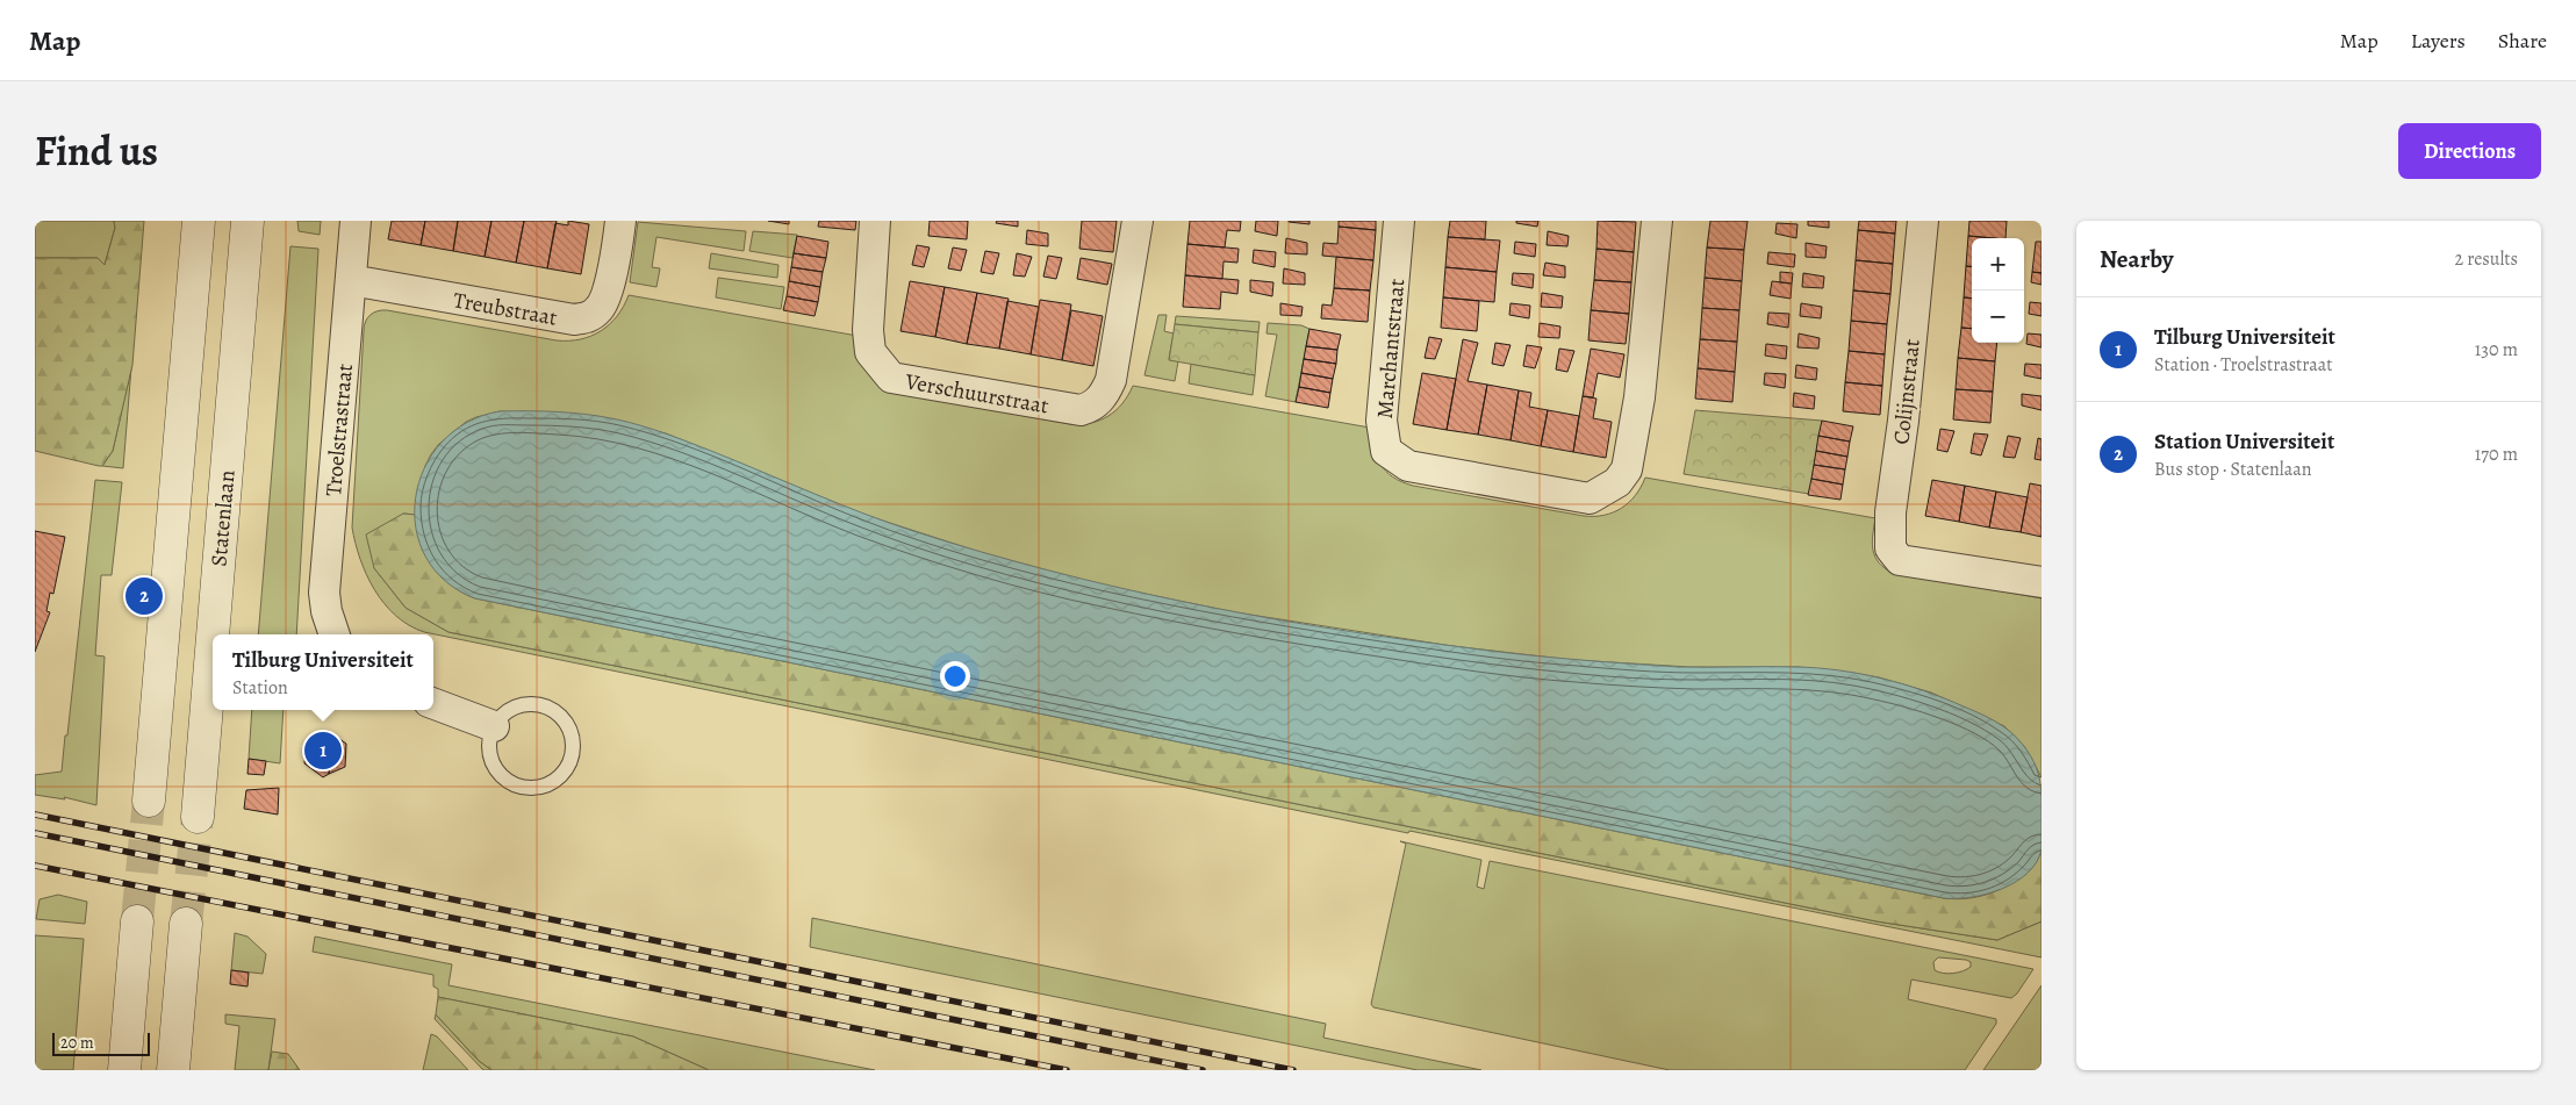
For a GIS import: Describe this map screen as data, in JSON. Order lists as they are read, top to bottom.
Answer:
{
  "streets": {
    "street": [
      "Treubstraat",
      "Marchantstraat",
      "Colijnstraat",
      "Verschuurstraat",
      "Troelstrastraat",
      "Statenlaan"
    ]
  },
  "crossings": [
    ["Treubstraat", "Troelstrastraat"]
  ],
  "scale_bar": "20 m",
  "page": {
    "header": "Map",
    "nav": ["Map", "Layers", "Share"],
    "title": "Find us",
    "buttons": "Directions",
    "heading": ["Nearby", "2 results"],
    "map_buttons": ["+", "−"],
    "list": [
      {
        "mark": "1",
        "name": "Tilburg Universiteit",
        "note": "Station · Troelstrastraat",
        "value": "130 m"
      },
      {
        "mark": "2",
        "name": "Station Universiteit",
        "note": "Bus stop · Statenlaan",
        "value": "170 m"
      }
    ],
    "pins": ["2", "1"],
    "popup": ["Tilburg Universiteit", "Station"],
    "scale": "20 m"
  }
}
